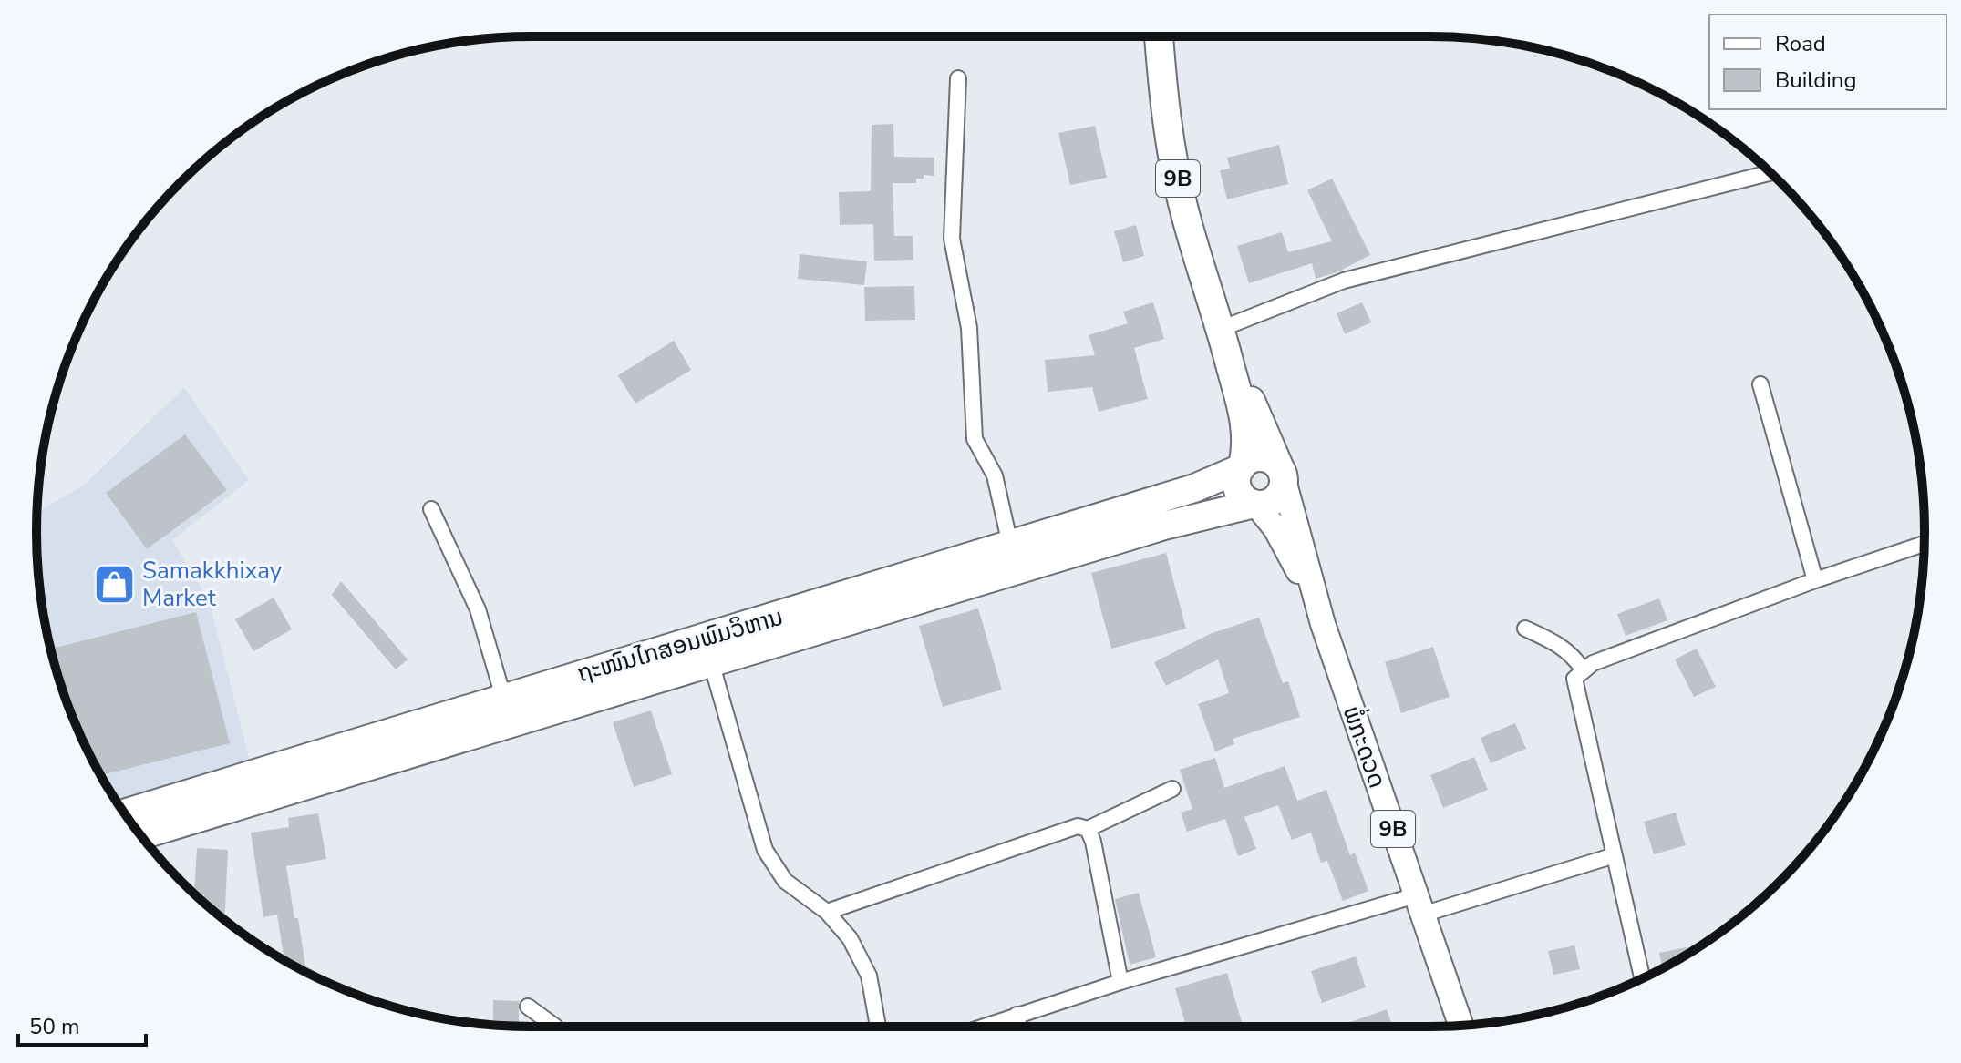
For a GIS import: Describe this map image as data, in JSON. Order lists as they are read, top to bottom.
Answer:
{
  "streets": {
    "highway": ["9B", "ຖະໜົນໄກສອນພົມວິຫານ"],
    "main road": ["ພໍ່ກະດວດ"]
  },
  "crossings": [
    ["9B", "ຖະໜົນໄກສອນພົມວິຫານ"],
    ["9B", "ພໍ່ກະດວດ"]
  ],
  "places": {
    "shop": ["Samakkhixay Market"]
  },
  "legend": ["Road", "Building"],
  "scale_bar": "50 m"
}
